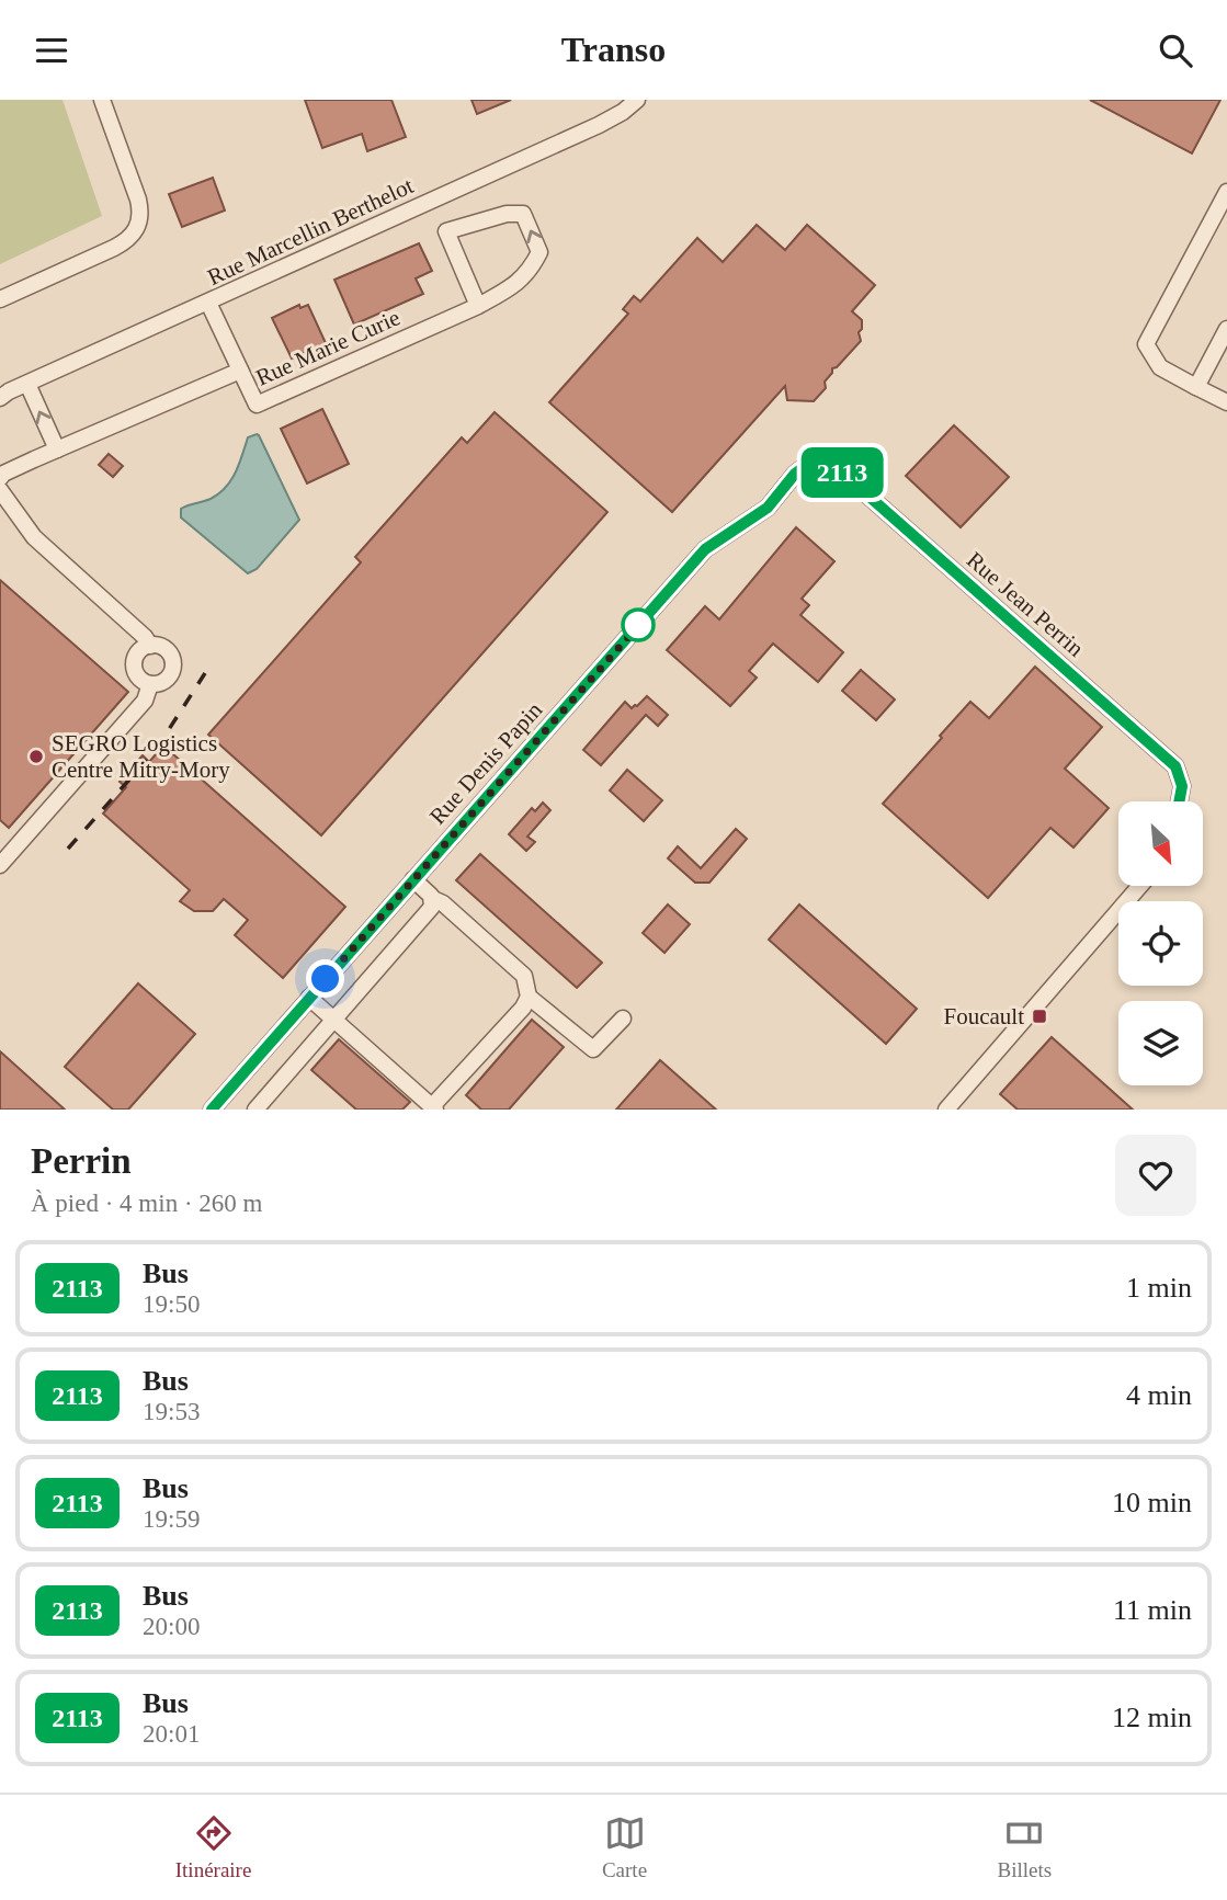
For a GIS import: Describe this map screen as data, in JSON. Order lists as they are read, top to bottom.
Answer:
{
  "streets": {
    "street": [
      "Rue Marcellin Berthelot",
      "Rue Marie Curie",
      "Rue Jean Perrin",
      "Rue Denis Papin"
    ]
  },
  "crossings": [
    ["Rue Marcellin Berthelot", "Rue Marie Curie"],
    ["Rue Jean Perrin", "Rue Denis Papin"]
  ],
  "places": {
    "other": ["SEGRO Logistics Centre Mitry-Mory"],
    "transit": ["Foucault"]
  },
  "lines": ["bus line 2113"],
  "north": "bottom right",
  "page": {
    "header": "Transo",
    "on_map": "2113",
    "heading": ["Perrin", "À pied · 4 min · 260 m"],
    "list": [
      {
        "mark": "2113",
        "name": "Bus",
        "note": "19:50",
        "value": "1 min"
      },
      {
        "mark": "2113",
        "name": "Bus",
        "note": "19:53",
        "value": "4 min"
      },
      {
        "mark": "2113",
        "name": "Bus",
        "note": "19:59",
        "value": "10 min"
      },
      {
        "mark": "2113",
        "name": "Bus",
        "note": "20:00",
        "value": "11 min"
      },
      {
        "mark": "2113",
        "name": "Bus",
        "note": "20:01",
        "value": "12 min"
      }
    ],
    "tabs": ["Itinéraire", "Carte", "Billets"]
  }
}
